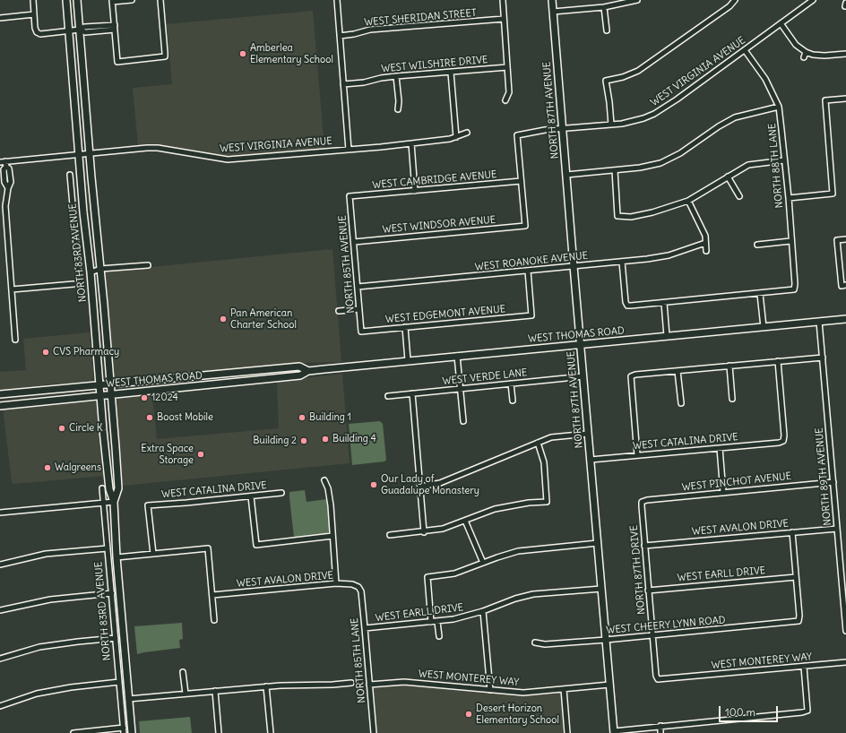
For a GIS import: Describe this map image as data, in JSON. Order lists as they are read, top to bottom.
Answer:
{
  "streets": {
    "main road": ["NORTH 87TH AVENUE", "NORTH 83RD AVENUE", "WEST THOMAS ROAD"],
    "street": [
      "WEST SHERIDAN STREET",
      "WEST WILSHIRE DRIVE",
      "WEST VIRGINIA AVENUE",
      "NORTH 88TH LANE",
      "WEST CAMBRIDGE AVENUE",
      "WEST WINDSOR AVENUE",
      "WEST ROANOKE AVENUE",
      "NORTH 85TH AVENUE",
      "WEST EDGEMONT AVENUE",
      "WEST VERDE LANE",
      "WEST CATALINA DRIVE",
      "NORTH 89TH AVENUE",
      "WEST PINCHOT AVENUE",
      "WEST AVALON DRIVE",
      "NORTH 87TH DRIVE",
      "WEST EARLL DRIVE",
      "WEST CHEERY LYNN ROAD",
      "NORTH 85TH LANE",
      "WEST MONTEREY WAY"
    ]
  },
  "crossings": [
    ["WEST VIRGINIA AVENUE", "NORTH 87TH AVENUE"],
    ["WEST VIRGINIA AVENUE", "NORTH 88TH LANE"],
    ["WEST VIRGINIA AVENUE", "WEST CAMBRIDGE AVENUE"],
    ["WEST VIRGINIA AVENUE", "WEST WINDSOR AVENUE"],
    ["WEST VIRGINIA AVENUE", "NORTH 83RD AVENUE"],
    ["NORTH 87TH AVENUE", "WEST ROANOKE AVENUE"],
    ["NORTH 87TH AVENUE", "WEST THOMAS ROAD"],
    ["NORTH 87TH AVENUE", "WEST VERDE LANE"],
    ["NORTH 87TH AVENUE", "WEST CATALINA DRIVE"],
    ["NORTH 87TH AVENUE", "WEST EARLL DRIVE"],
    ["NORTH 87TH AVENUE", "WEST CHEERY LYNN ROAD"],
    ["NORTH 87TH AVENUE", "WEST MONTEREY WAY"],
    ["WEST CAMBRIDGE AVENUE", "WEST WINDSOR AVENUE"],
    ["WEST CAMBRIDGE AVENUE", "NORTH 85TH AVENUE"],
    ["WEST WINDSOR AVENUE", "NORTH 85TH AVENUE"],
    ["NORTH 83RD AVENUE", "WEST THOMAS ROAD"],
    ["WEST ROANOKE AVENUE", "NORTH 85TH AVENUE"],
    ["WEST ROANOKE AVENUE", "WEST EDGEMONT AVENUE"],
    ["NORTH 85TH AVENUE", "WEST EDGEMONT AVENUE"],
    ["WEST THOMAS ROAD", "NORTH 89TH AVENUE"],
    ["NORTH 89TH AVENUE", "WEST PINCHOT AVENUE"],
    ["NORTH 89TH AVENUE", "WEST AVALON DRIVE"],
    ["WEST PINCHOT AVENUE", "NORTH 87TH DRIVE"],
    ["WEST AVALON DRIVE", "NORTH 87TH DRIVE"],
    ["WEST AVALON DRIVE", "NORTH 85TH LANE"],
    ["NORTH 87TH DRIVE", "WEST EARLL DRIVE"],
    ["NORTH 87TH DRIVE", "WEST CHEERY LYNN ROAD"],
    ["NORTH 87TH DRIVE", "WEST MONTEREY WAY"],
    ["WEST EARLL DRIVE", "WEST CHEERY LYNN ROAD"],
    ["WEST EARLL DRIVE", "NORTH 85TH LANE"],
    ["NORTH 85TH LANE", "WEST MONTEREY WAY"]
  ],
  "places": [
    "Amberlea Elementary School",
    "Pan American Charter School",
    "CVS Pharmacy",
    "12024",
    "Boost Mobile",
    "Building 1",
    "Circle K",
    "Building 4",
    "Building 2",
    "Extra Space Storage",
    "Walgreens",
    "Our Lady of Guadalupe Monastery",
    "Desert Horizon Elementary School"
  ],
  "scale_bar": "100 m"
}
